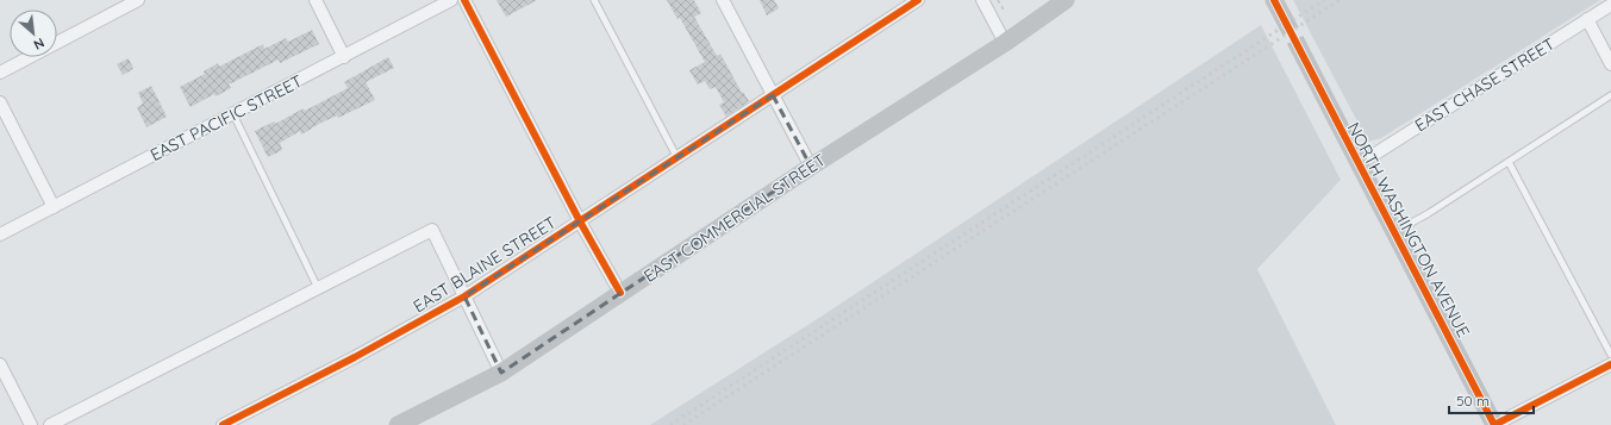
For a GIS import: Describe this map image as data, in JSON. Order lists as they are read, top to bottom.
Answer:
{
  "streets": {
    "street": [
      "EAST CHASE STREET",
      "EAST PACIFIC STREET",
      "EAST COMMERCIAL STREET",
      "NORTH WASHINGTON AVENUE",
      "EAST BLAINE STREET"
    ]
  },
  "crossings": [
    ["EAST CHASE STREET", "NORTH WASHINGTON AVENUE"]
  ],
  "scale_bar": "50 m",
  "north": "bottom right"
}
